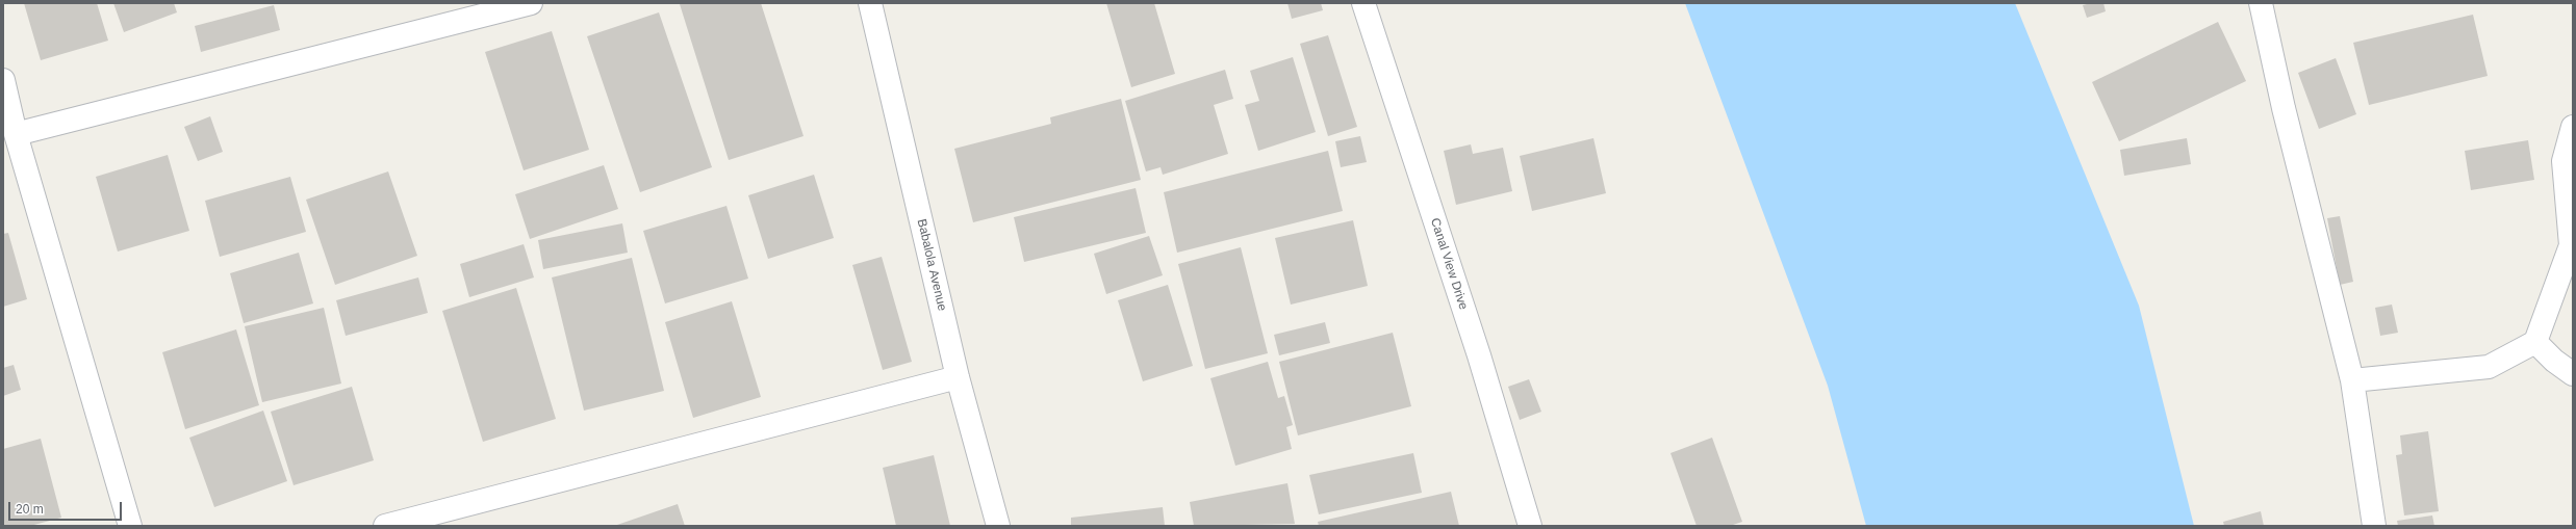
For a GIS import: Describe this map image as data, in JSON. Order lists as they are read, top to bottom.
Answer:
{
  "streets": {
    "street": ["Canal View Drive", "Babalola Avenue"]
  },
  "scale_bar": "20 m"
}
